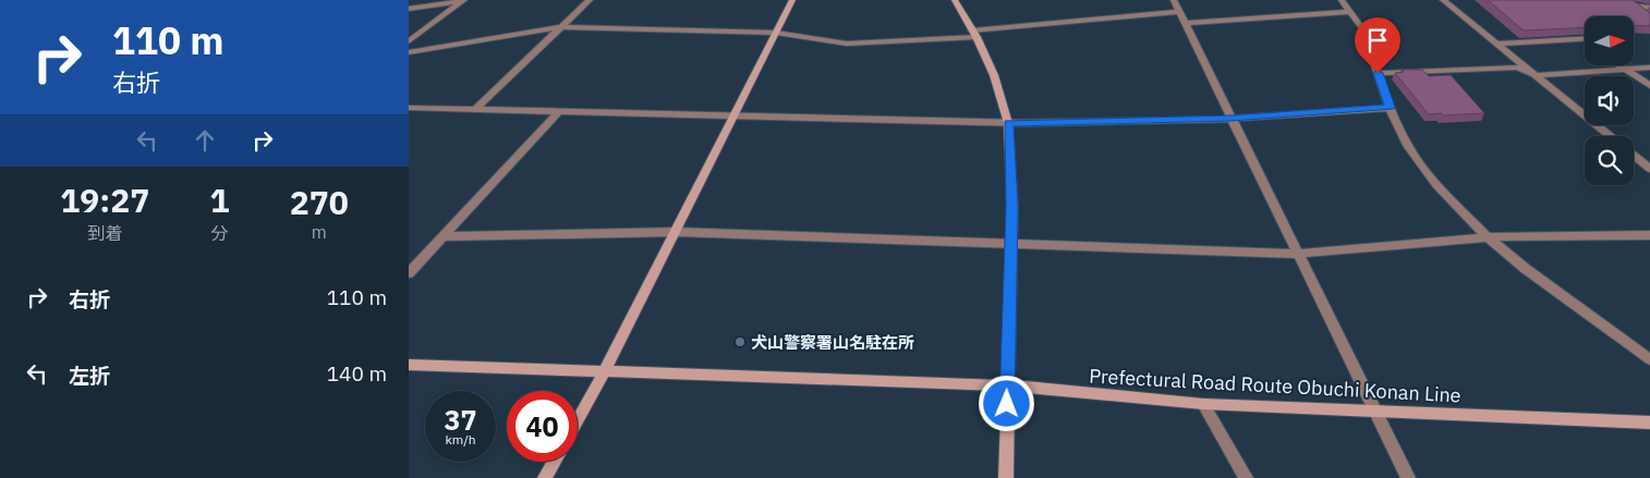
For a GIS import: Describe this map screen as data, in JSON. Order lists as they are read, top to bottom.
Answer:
{
  "streets": {
    "street": ["Prefectural Road Route Obuchi Konan Line"]
  },
  "places": ["犬山警察署山名駐在所"],
  "north": "right",
  "page": {
    "turn": ["110 m", "右折"],
    "eta": [
      "19:27",
      "到着",
      "1",
      "分",
      "270",
      "m"
    ],
    "list": [
      {
        "name": "右折",
        "value": "110 m"
      },
      {
        "name": "左折",
        "value": "140 m"
      }
    ],
    "speed": "37 km/h",
    "limit": "40"
  }
}
